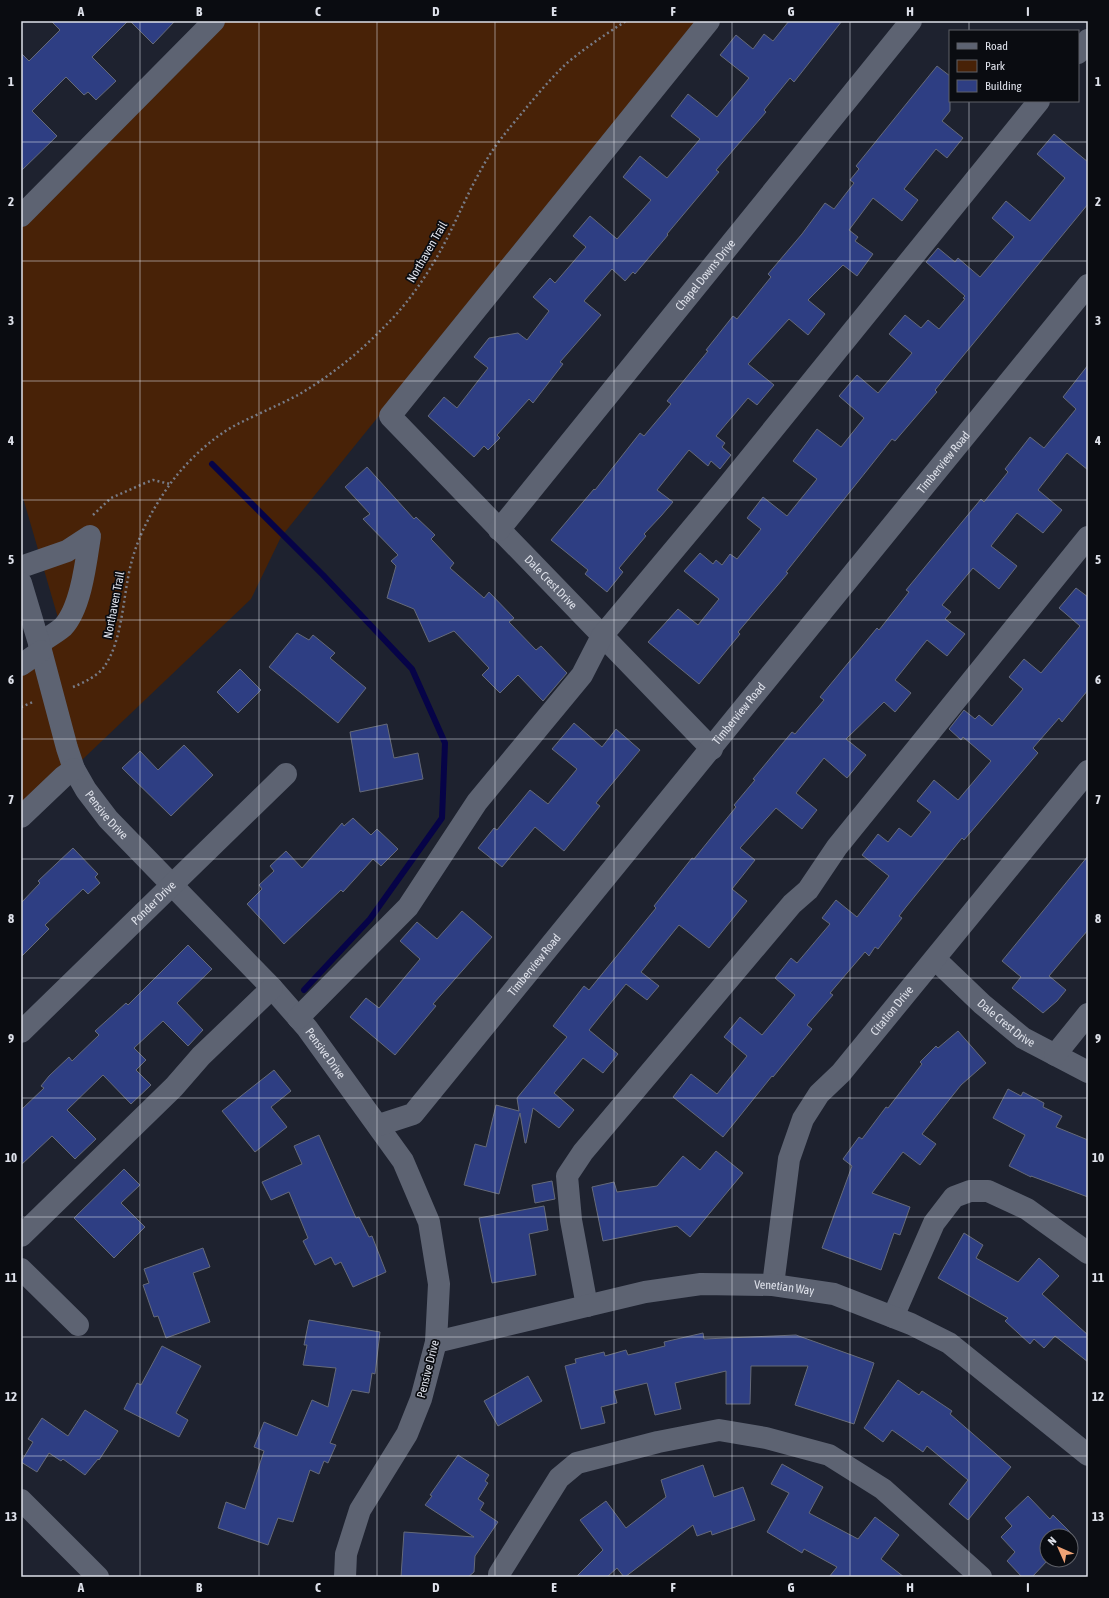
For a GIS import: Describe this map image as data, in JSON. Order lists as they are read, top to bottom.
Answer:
{
  "streets": {
    "street": [
      "Chapel Downs Drive",
      "Timberview Road",
      "Dale Crest Drive",
      "Pensive Drive",
      "Ponder Drive",
      "Citation Drive",
      "Venetian Way"
    ],
    "path": ["Northaven Trail"]
  },
  "crossings": [
    ["Northaven Trail", "Pensive Drive"],
    ["Chapel Downs Drive", "Dale Crest Drive"],
    ["Timberview Road", "Dale Crest Drive"],
    ["Timberview Road", "Pensive Drive"],
    ["Dale Crest Drive", "Citation Drive"],
    ["Pensive Drive", "Ponder Drive"],
    ["Pensive Drive", "Venetian Way"],
    ["Citation Drive", "Venetian Way"]
  ],
  "legend": ["Road", "Park", "Building"],
  "north": "top left",
  "grid": {
    "columns": [
      "A",
      "B",
      "C",
      "D",
      "E",
      "F",
      "G",
      "H",
      "I"
    ],
    "rows": [
      "1",
      "2",
      "3",
      "4",
      "5",
      "6",
      "7",
      "8",
      "9",
      "10",
      "11",
      "12",
      "13"
    ]
  }
}
